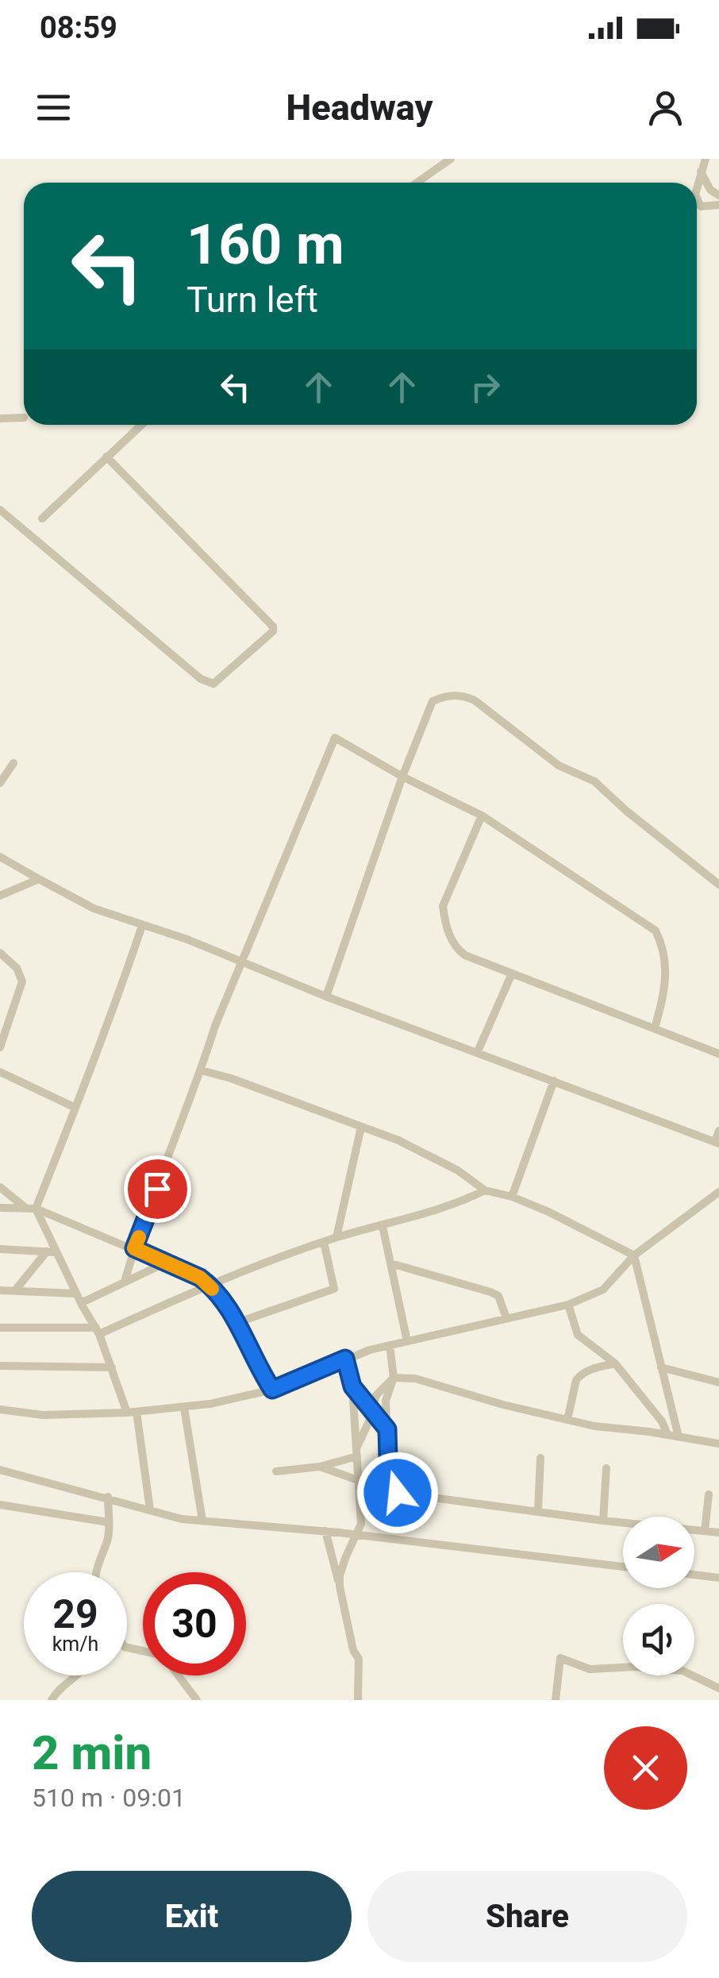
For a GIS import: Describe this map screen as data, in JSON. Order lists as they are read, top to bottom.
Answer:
{
  "north": "right",
  "page": {
    "status": "08:59",
    "header": "Headway",
    "turn": ["160 m", "Turn left"],
    "speed": "29 km/h",
    "limit": "30",
    "heading": ["2 min", "510 m · 09:01"],
    "buttons": ["Exit", "Share"]
  }
}
